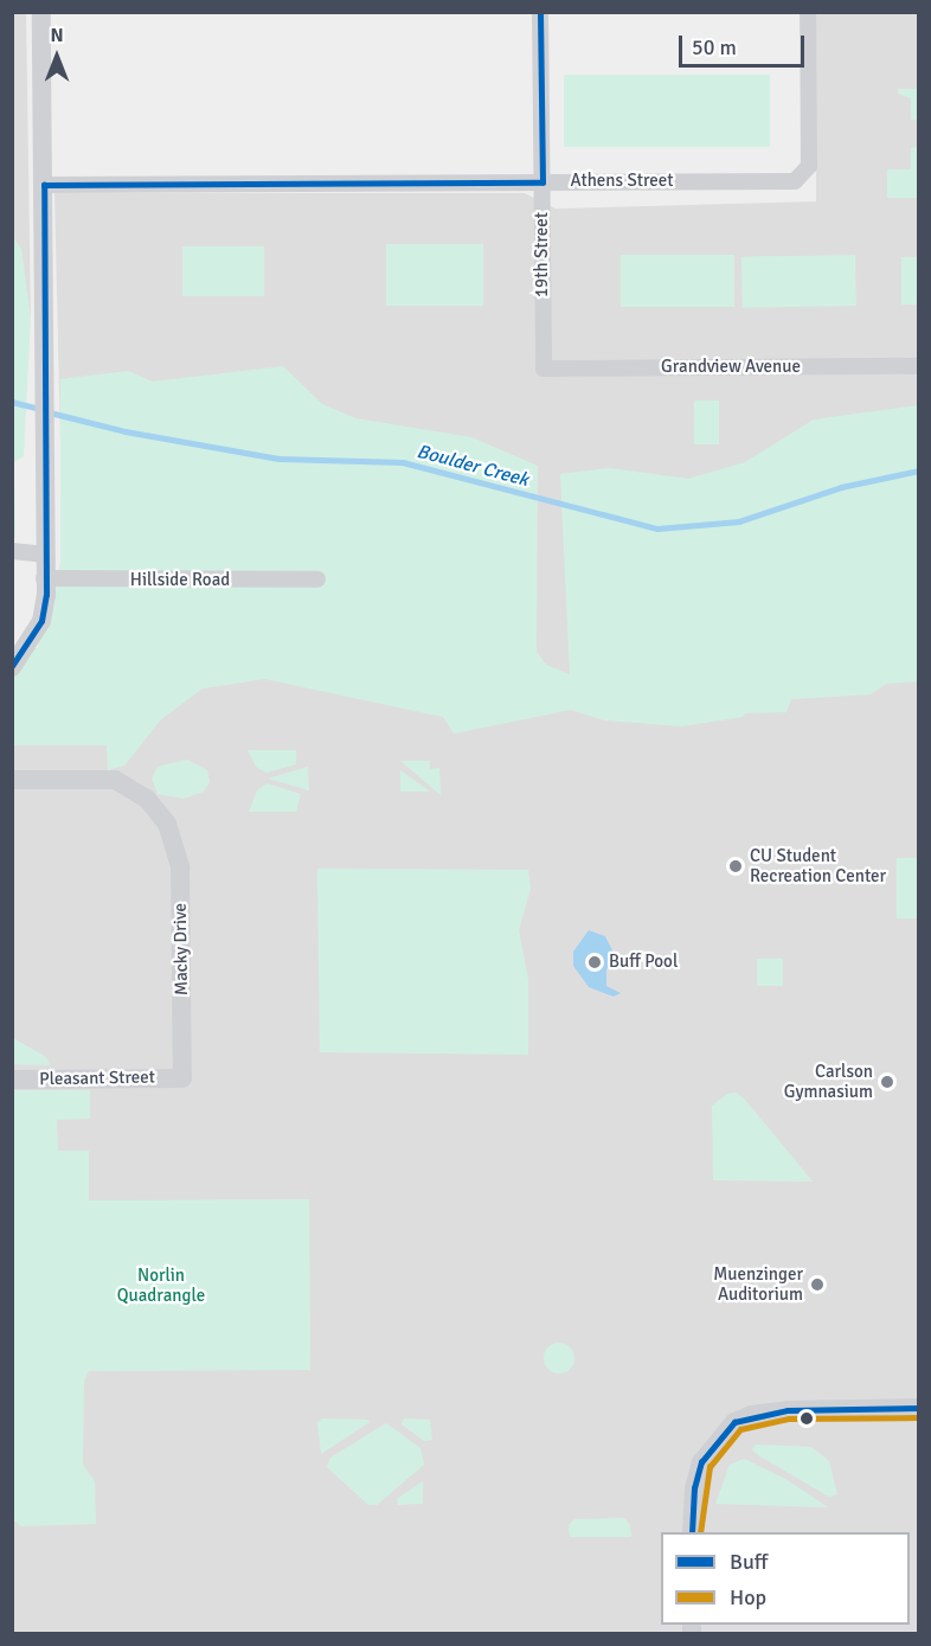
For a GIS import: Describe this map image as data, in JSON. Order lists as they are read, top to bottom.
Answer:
{
  "streets": {
    "street": [
      "Athens Street",
      "19th Street",
      "Grandview Avenue",
      "Hillside Road",
      "Macky Drive",
      "Pleasant Street"
    ]
  },
  "crossings": [
    ["Athens Street", "19th Street"],
    ["19th Street", "Grandview Avenue"],
    ["Macky Drive", "Pleasant Street"]
  ],
  "water": ["Boulder Creek"],
  "parks": ["Norlin Quadrangle"],
  "places": [
    "CU Student Recreation Center",
    "Buff Pool",
    "Carlson Gymnasium",
    "Muenzinger Auditorium"
  ],
  "lines": ["transit line Buff", "transit line Hop"],
  "legend": ["Buff", "Hop"],
  "scale_bar": "50 m",
  "north": "top"
}
